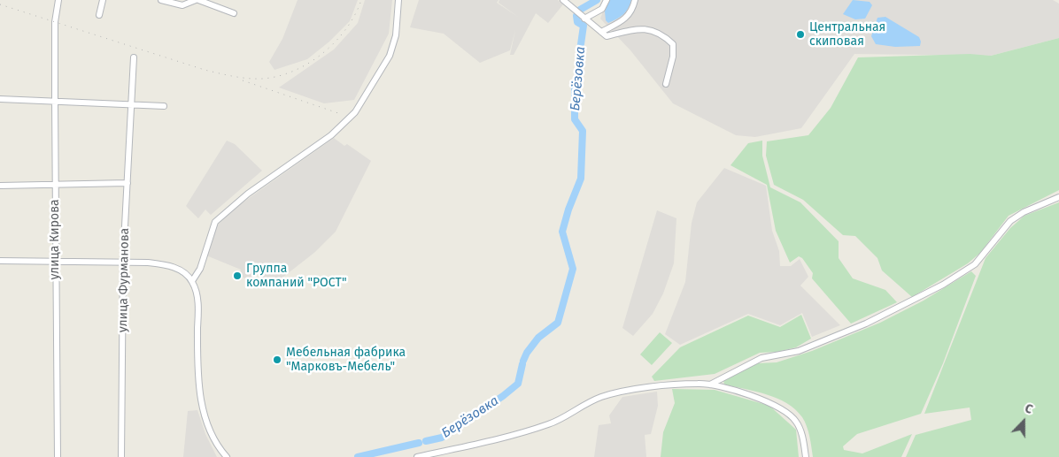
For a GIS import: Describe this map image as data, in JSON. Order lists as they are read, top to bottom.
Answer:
{
  "streets": {
    "street": ["улица Кирова", "улица Фурманова"]
  },
  "water": ["Берёзовка"],
  "places": ["Центральная скиповая", "Группа компаний \"РОСТ\"", "Мебельная фабрика \"Марковъ-Мебель\""],
  "north": "top"
}
